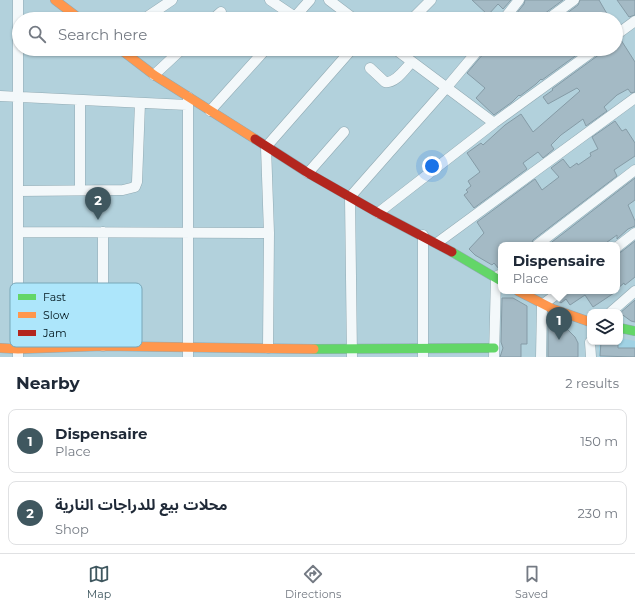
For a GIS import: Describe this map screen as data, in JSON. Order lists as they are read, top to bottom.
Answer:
{
  "legend": ["Fast", "Slow", "Jam"],
  "page": {
    "search": "Search here",
    "pins": ["2", "1"],
    "popup": ["Dispensaire", "Place"],
    "heading": ["Nearby", "2 results"],
    "list": [
      {
        "mark": "1",
        "name": "Dispensaire",
        "note": "Place",
        "value": "150 m"
      },
      {
        "mark": "2",
        "name": "محلات بيع للدراجات النارية",
        "note": "Shop",
        "value": "230 m"
      }
    ],
    "nav": ["Map", "Directions", "Saved"]
  }
}
